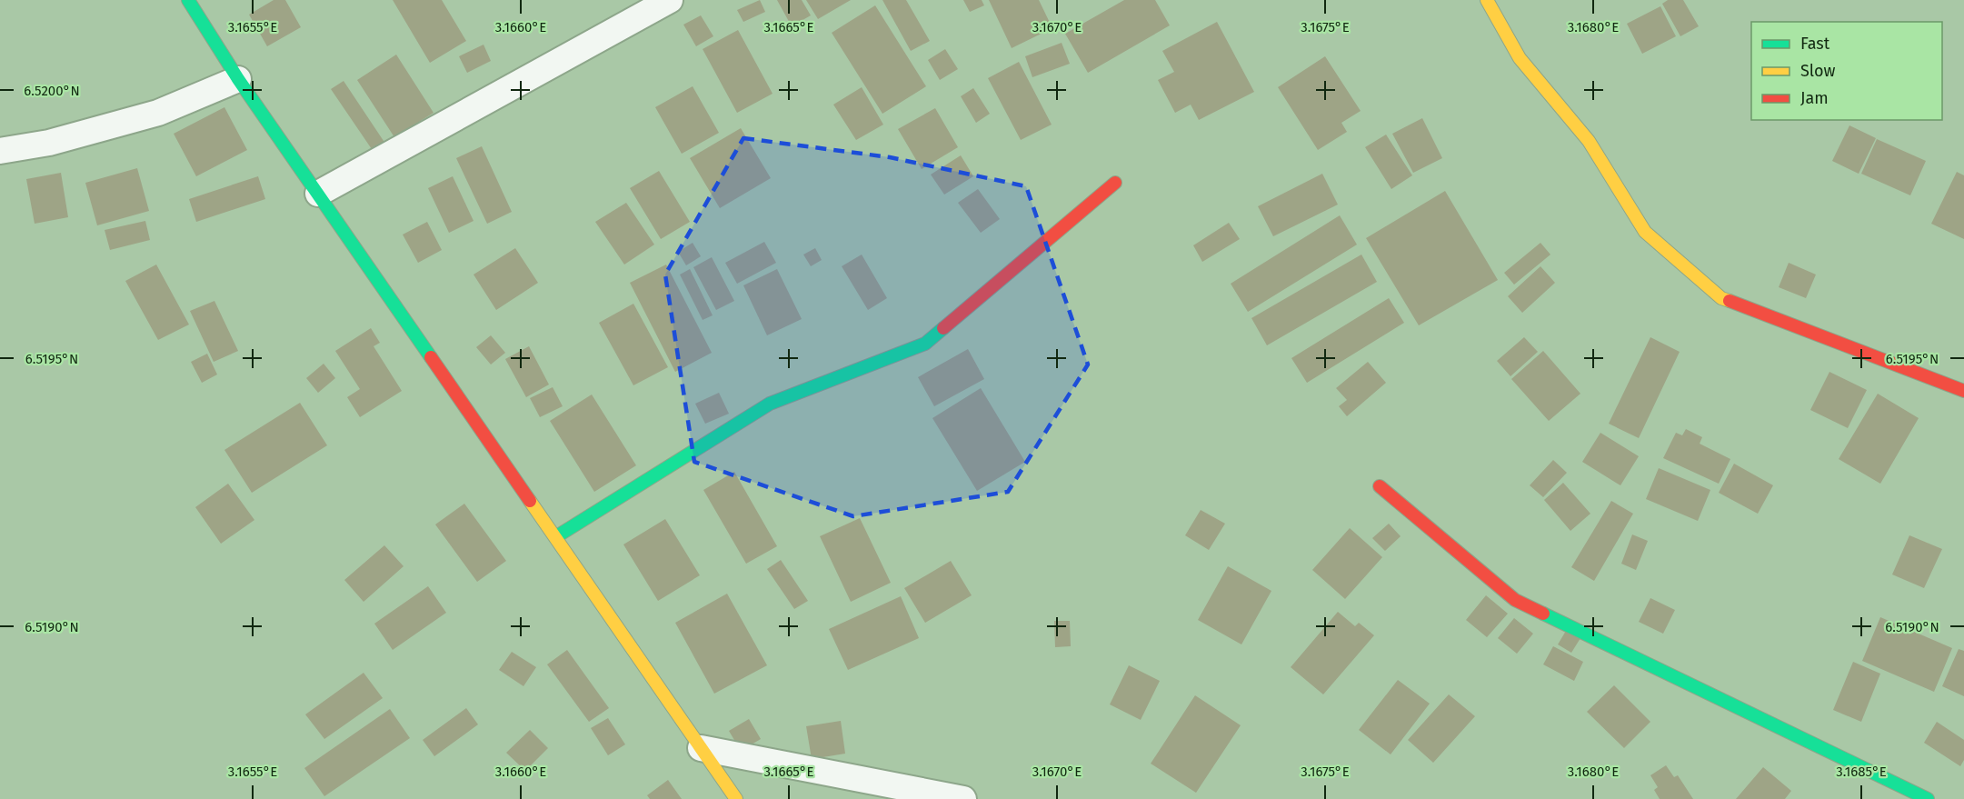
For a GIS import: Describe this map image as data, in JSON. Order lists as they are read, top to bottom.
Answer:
{
  "legend": ["Fast", "Slow", "Jam"],
  "coordinates": [
    "3.1655°E",
    "3.1660°E",
    "3.1665°E",
    "3.1670°E",
    "3.1675°E",
    "3.1680°E",
    "6.5200°N",
    "6.5195°N",
    "6.5190°N",
    "3.1685°E"
  ]
}
